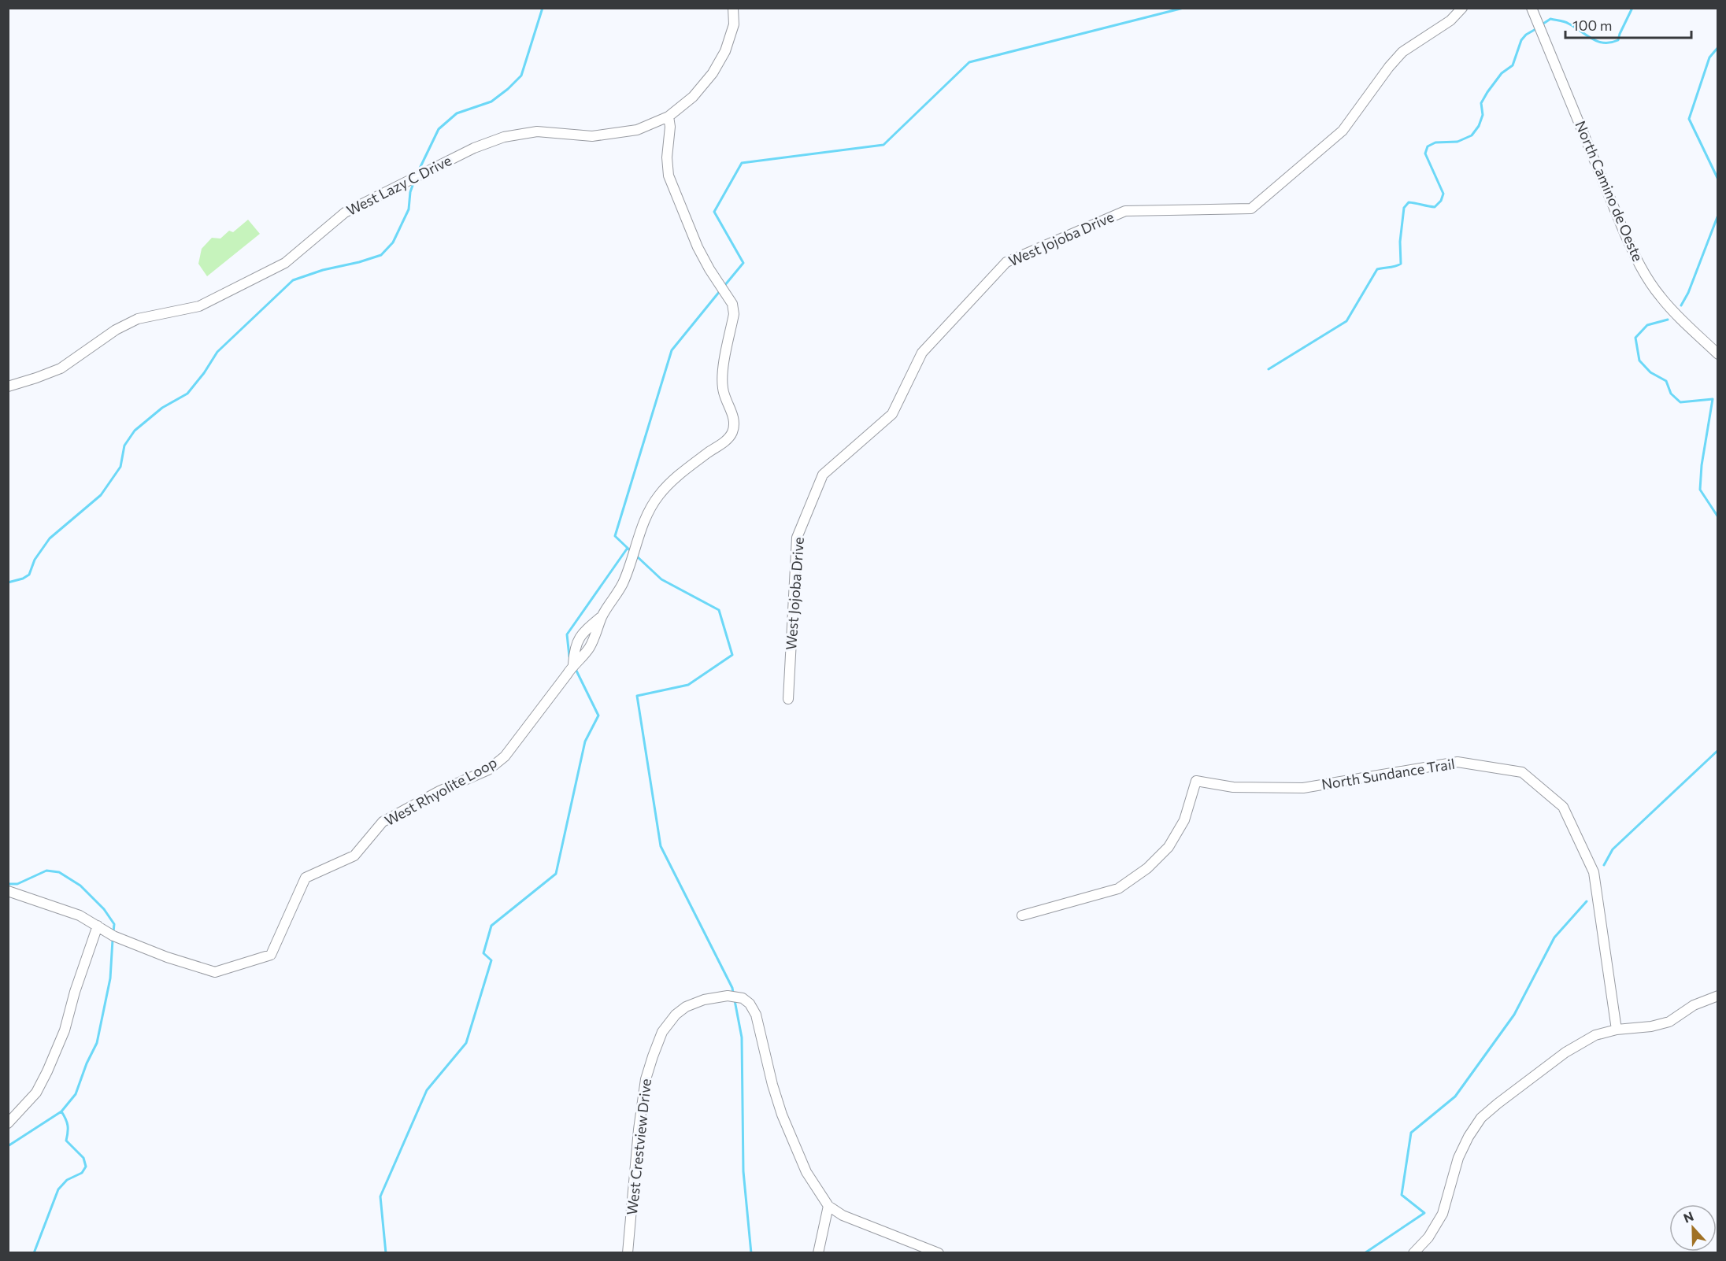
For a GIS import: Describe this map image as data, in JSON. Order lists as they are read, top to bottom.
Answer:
{
  "streets": {
    "street": [
      "West Lazy C Drive",
      "North Camino de Oeste",
      "West Jojoba Drive",
      "North Sundance Trail",
      "West Rhyolite Loop",
      "West Crestview Drive"
    ]
  },
  "crossings": [
    ["West Lazy C Drive", "West Rhyolite Loop"]
  ],
  "scale_bar": "100 m",
  "north": "top"
}
